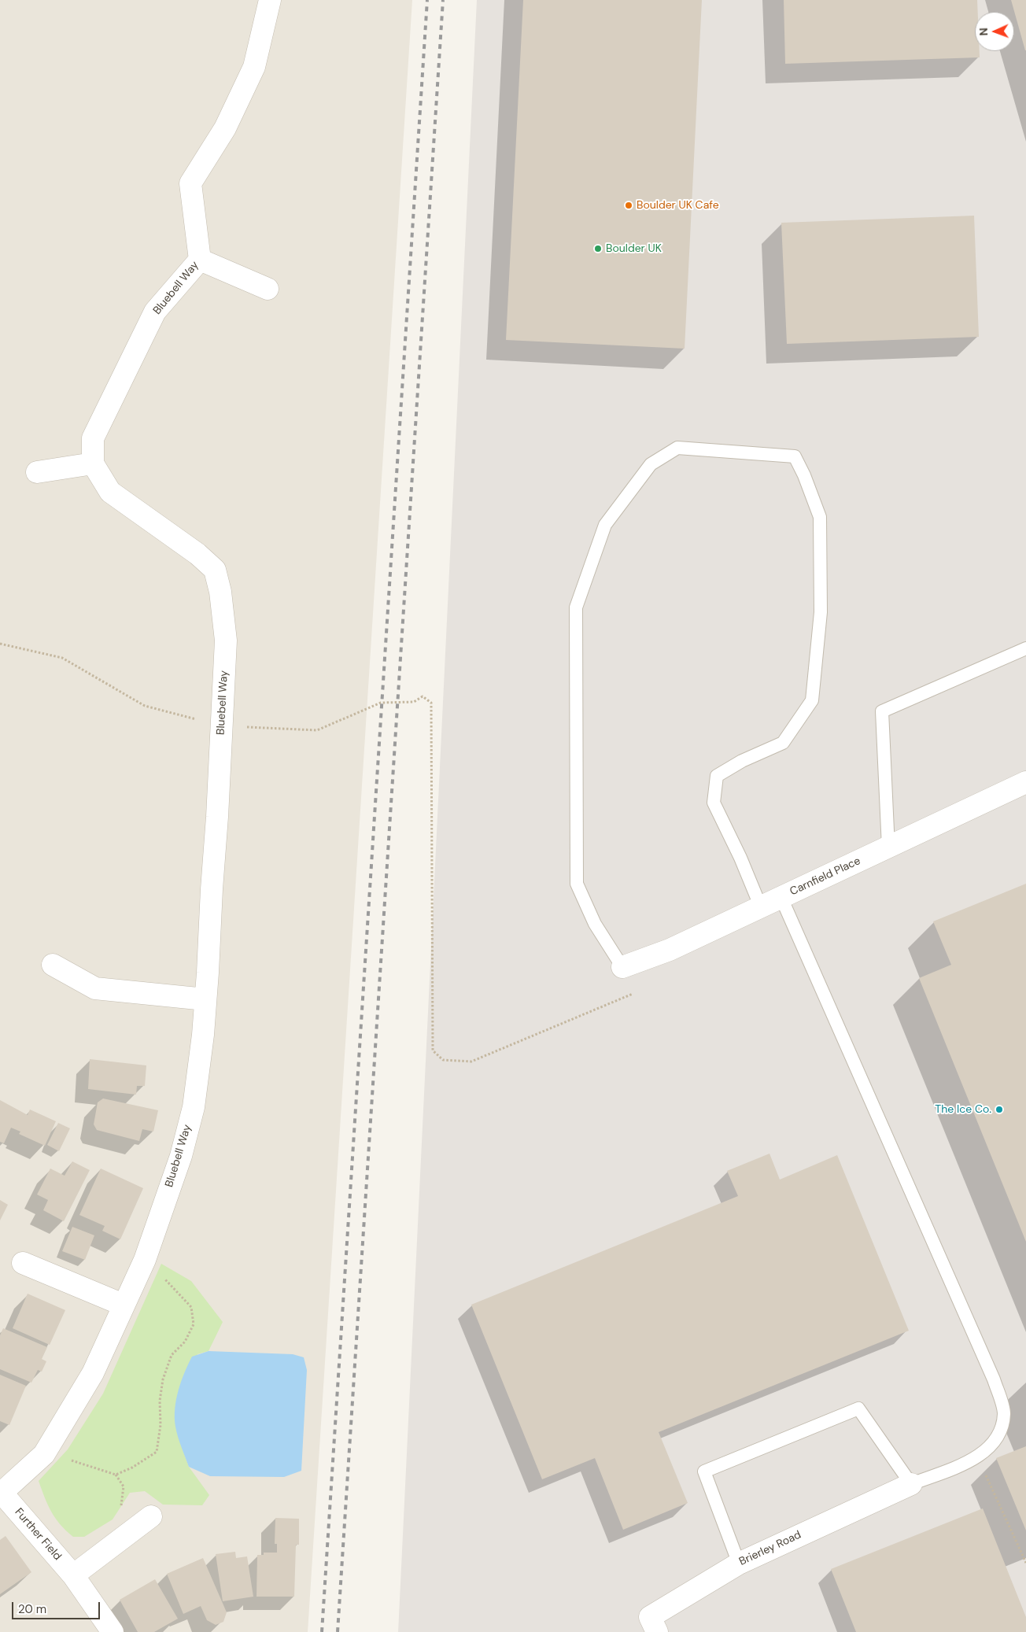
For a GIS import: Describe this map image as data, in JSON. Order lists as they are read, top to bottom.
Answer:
{
  "streets": {
    "street": [
      "Bluebell Way",
      "Carnfield Place",
      "Further Field",
      "Brierley Road"
    ]
  },
  "crossings": [
    ["Bluebell Way", "Further Field"]
  ],
  "places": ["Boulder UK Cafe", "Boulder UK", "The Ice Co."],
  "scale_bar": "20 m",
  "north": "left"
}
